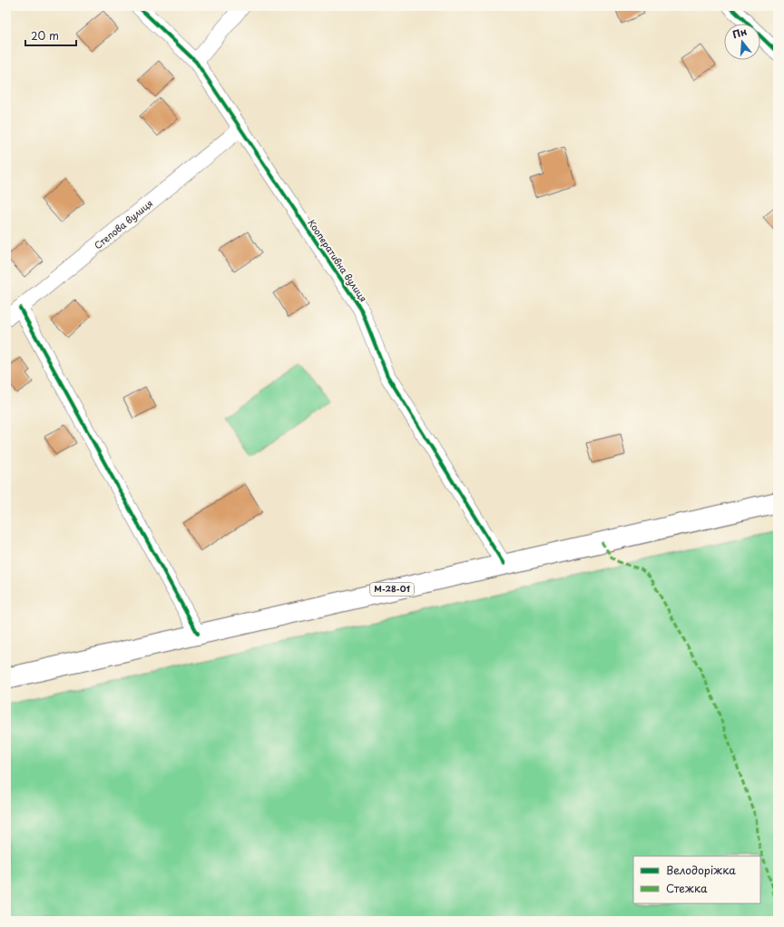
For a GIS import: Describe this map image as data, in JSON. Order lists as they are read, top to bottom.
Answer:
{
  "streets": {
    "highway": ["М-28-01"],
    "street": ["Степова вулиця", "Кооперативна вулиця"]
  },
  "crossings": [
    ["Степова вулиця", "Кооперативна вулиця"],
    ["Кооперативна вулиця", "М-28-01"]
  ],
  "legend": ["Велодоріжка", "Стежка"],
  "scale_bar": "20 m",
  "north": "top"
}
